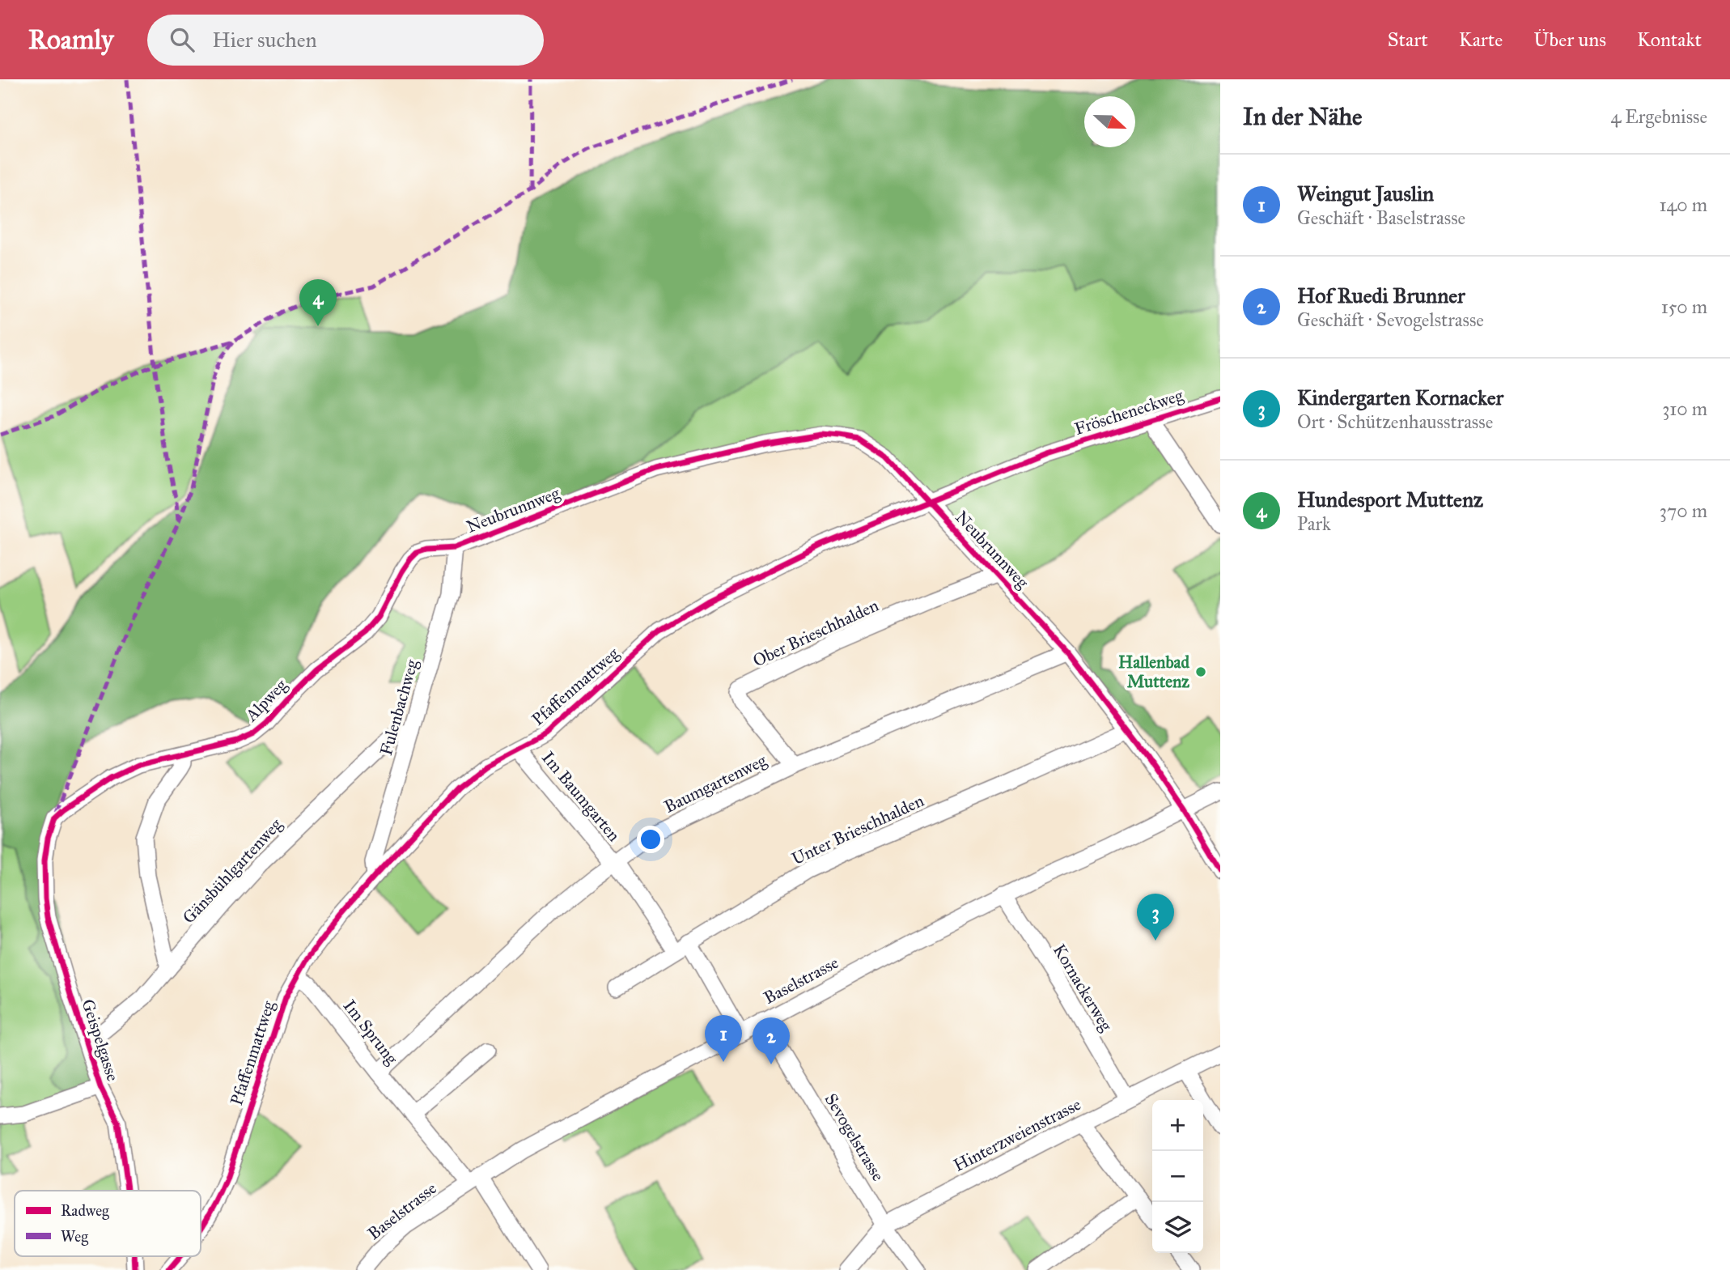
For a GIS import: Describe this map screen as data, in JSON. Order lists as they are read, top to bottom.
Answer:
{
  "streets": {
    "street": [
      "Fröscheneckweg",
      "Neubrunnweg",
      "Ober Brieschhalden",
      "Pfaffenmattweg",
      "Alpweg",
      "Fulenbachweg",
      "Baumgartenweg",
      "Im Baumgarten",
      "Unter Brieschhalden",
      "Gänsbühlgartenweg",
      "Baselstrasse",
      "Kornackerweg",
      "Im Sprung",
      "Geispelgasse",
      "Hinterzweienstrasse",
      "Sevogelstrasse"
    ]
  },
  "crossings": [
    ["Fröscheneckweg", "Pfaffenmattweg"],
    ["Neubrunnweg", "Ober Brieschhalden"],
    ["Neubrunnweg", "Pfaffenmattweg"],
    ["Neubrunnweg", "Alpweg"],
    ["Neubrunnweg", "Fulenbachweg"],
    ["Neubrunnweg", "Baumgartenweg"],
    ["Neubrunnweg", "Unter Brieschhalden"],
    ["Neubrunnweg", "Baselstrasse"],
    ["Ober Brieschhalden", "Baumgartenweg"],
    ["Pfaffenmattweg", "Fulenbachweg"],
    ["Pfaffenmattweg", "Im Baumgarten"],
    ["Pfaffenmattweg", "Im Sprung"],
    ["Alpweg", "Fulenbachweg"],
    ["Alpweg", "Geispelgasse"],
    ["Fulenbachweg", "Gänsbühlgartenweg"],
    ["Baumgartenweg", "Im Baumgarten"],
    ["Baumgartenweg", "Im Sprung"],
    ["Im Baumgarten", "Unter Brieschhalden"],
    ["Gänsbühlgartenweg", "Geispelgasse"],
    ["Baselstrasse", "Kornackerweg"],
    ["Baselstrasse", "Im Sprung"],
    ["Baselstrasse", "Sevogelstrasse"],
    ["Kornackerweg", "Hinterzweienstrasse"],
    ["Hinterzweienstrasse", "Sevogelstrasse"]
  ],
  "places": ["Hallenbad Muttenz"],
  "legend": ["Radweg", "Weg"],
  "north": "right",
  "page": {
    "header": "Roamly",
    "search": "Hier suchen",
    "nav": [
      "Start",
      "Karte",
      "Über uns",
      "Kontakt"
    ],
    "heading": ["In der Nähe", "4 Ergebnisse"],
    "list": [
      {
        "mark": "1",
        "name": "Weingut Jauslin",
        "note": "Geschäft · Baselstrasse",
        "value": "140 m"
      },
      {
        "mark": "2",
        "name": "Hof Ruedi Brunner",
        "note": "Geschäft · Sevogelstrasse",
        "value": "150 m"
      },
      {
        "mark": "3",
        "name": "Kindergarten Kornacker",
        "note": "Ort · Schützenhausstrasse",
        "value": "310 m"
      },
      {
        "mark": "4",
        "name": "Hundesport Muttenz",
        "note": "Park",
        "value": "370 m"
      }
    ],
    "pins": [
      "4",
      "3",
      "1",
      "2"
    ],
    "map_buttons": ["+", "−"]
  }
}
